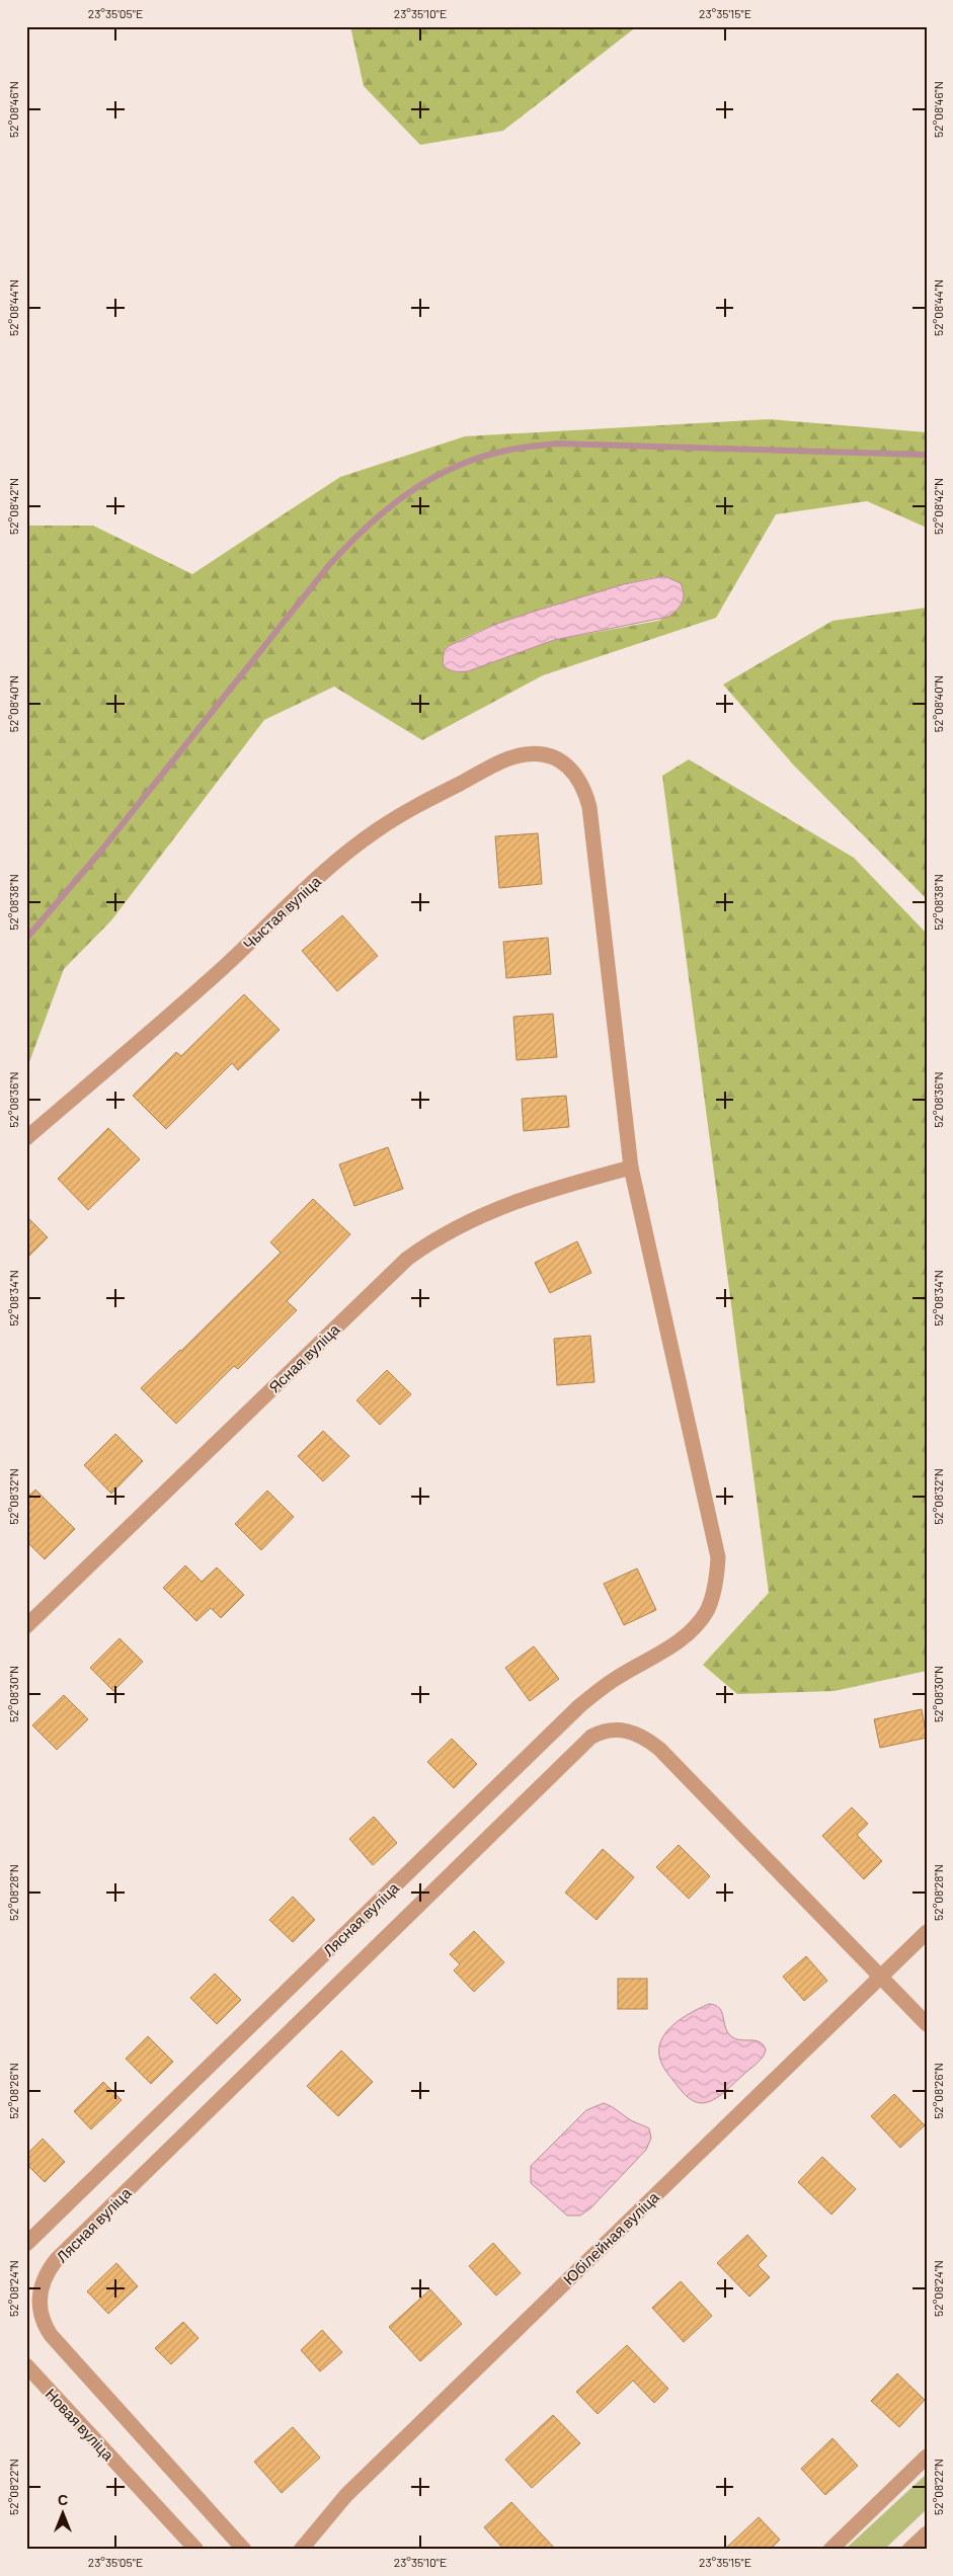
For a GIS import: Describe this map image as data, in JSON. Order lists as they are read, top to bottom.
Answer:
{
  "streets": {
    "street": [
      "Чыстая вуліца",
      "Ясная вуліца",
      "Лясная вуліца",
      "Юбілейная вуліца",
      "Новая вуліца"
    ]
  },
  "crossings": [
    ["Чыстая вуліца", "Ясная вуліца"],
    ["Чыстая вуліца", "Лясная вуліца"],
    ["Ясная вуліца", "Лясная вуліца"],
    ["Лясная вуліца", "Юбілейная вуліца"]
  ],
  "north": "top",
  "coordinates": [
    "23°35'05\"E",
    "23°35'10\"E",
    "23°35'15\"E",
    "52°08'46\"N",
    "52°08'44\"N",
    "52°08'42\"N",
    "52°08'40\"N",
    "52°08'38\"N",
    "52°08'36\"N",
    "52°08'34\"N",
    "52°08'32\"N",
    "52°08'30\"N",
    "52°08'28\"N",
    "52°08'26\"N",
    "52°08'24\"N",
    "52°08'22\"N"
  ]
}
